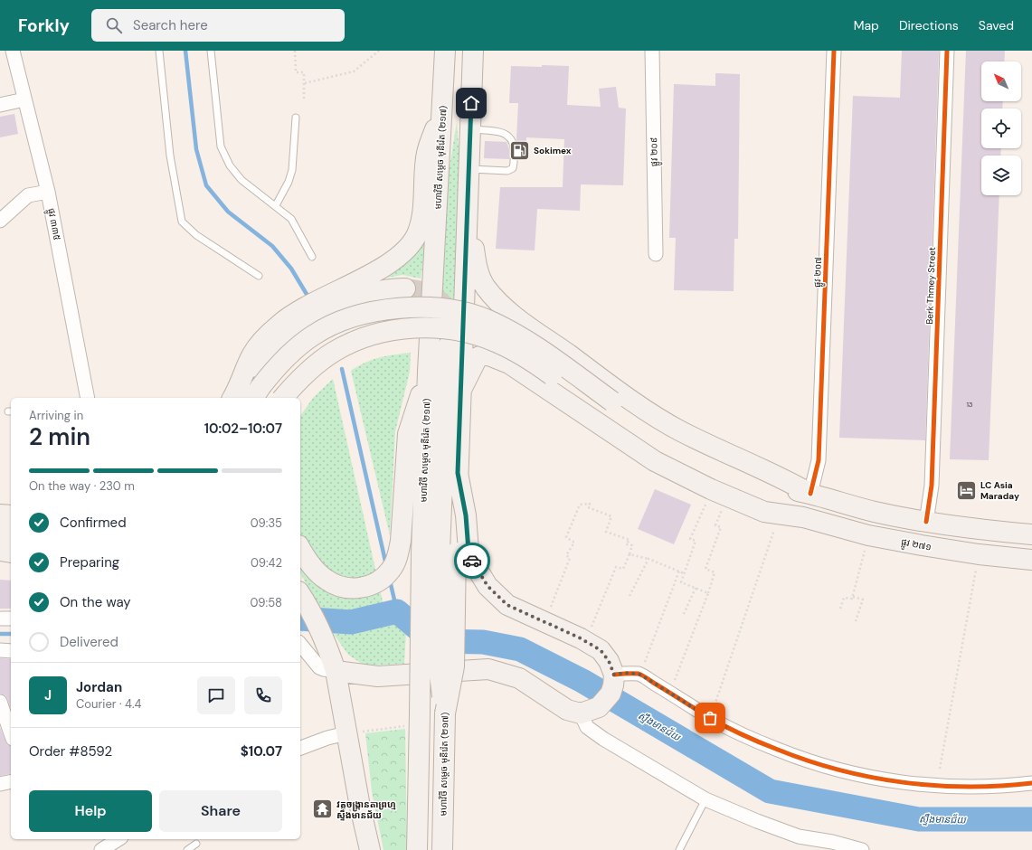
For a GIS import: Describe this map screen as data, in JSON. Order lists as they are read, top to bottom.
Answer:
{
  "streets": {
    "main road": ["មហាវិថី សម្តេច មុនីរ៉េត (២១៧)", "ផ្លូវ ២៧១"],
    "street": [
      "ផ្លូវ ២០៩",
      "ផ្លូវ ៣៣៥",
      "ផ្លូវ ២០៧",
      "Berk Thmey Street"
    ]
  },
  "water": ["ស្ទឹងមានជ័យ"],
  "places": {
    "fuel station": ["Sokimex"],
    "hotel": ["LC Asia Maraday"],
    "temple": ["វត្តចង្ក្រានតាព្រហ្ម ស្ទឹងមានជ័យ"]
  },
  "house_numbers": ["13"],
  "north": "top left",
  "page": {
    "header": "Forkly",
    "search": "Search here",
    "nav": ["Map", "Directions", "Saved"],
    "heading": ["2 min", "Arriving in", "10:02–10:07"],
    "panel": [
      "Jordan",
      "Courier · 4.4",
      "Order #8592",
      "$10.07"
    ],
    "bar": "On the way · 230 m",
    "list": [
      ["Confirmed", "09:35"],
      ["Preparing", "09:42"],
      ["On the way", "09:58"],
      "Delivered"
    ],
    "round": "J",
    "buttons": ["Help", "Share"]
  }
}
